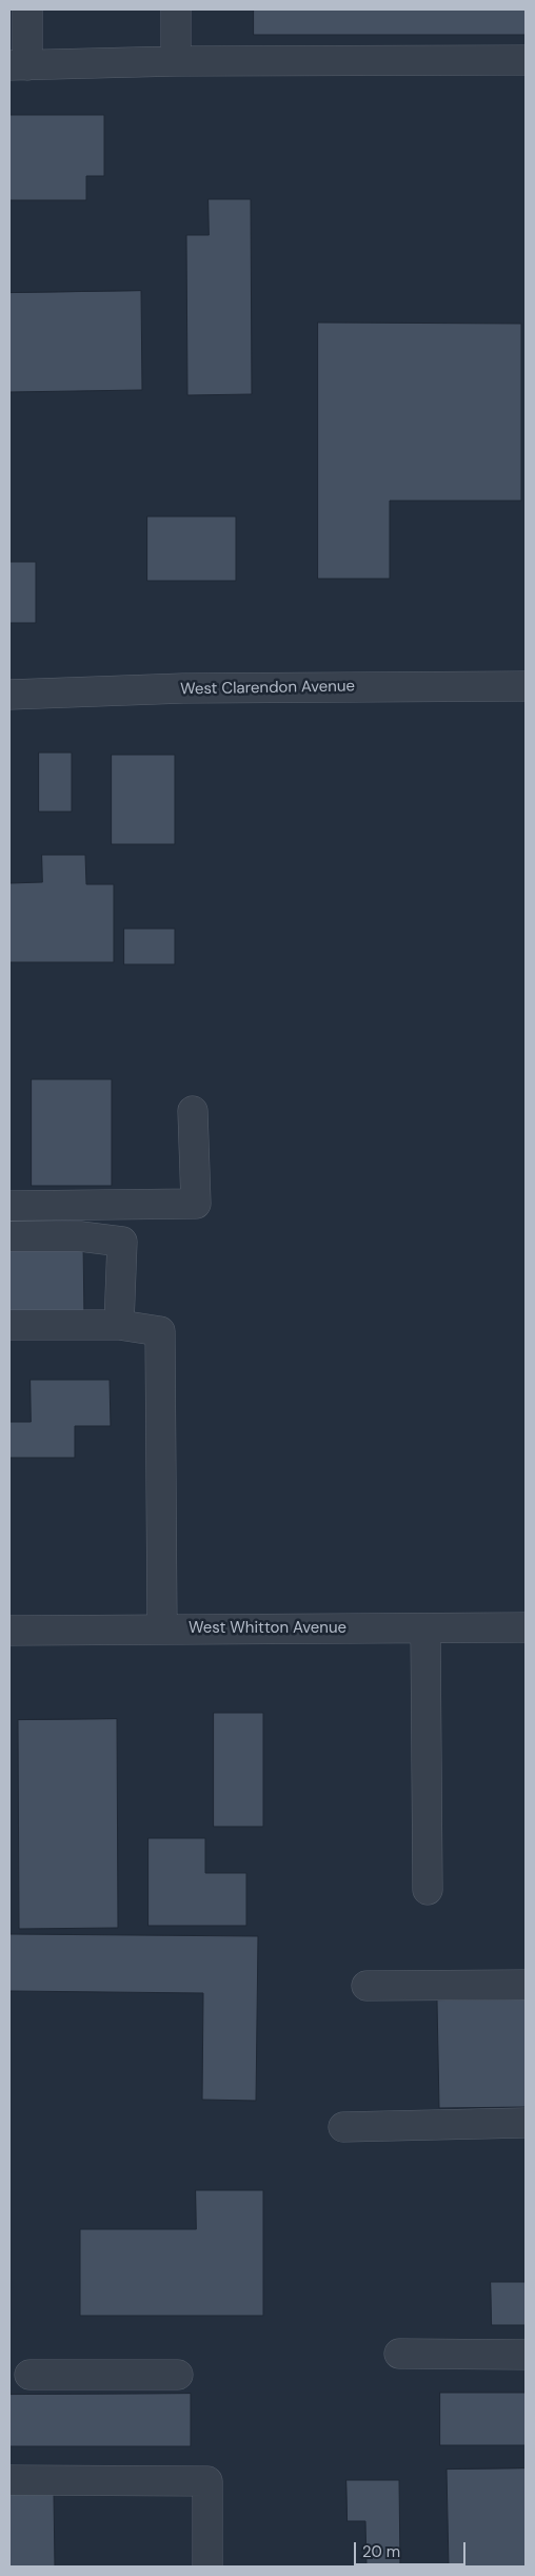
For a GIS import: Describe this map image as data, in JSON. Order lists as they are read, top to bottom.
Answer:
{
  "streets": {
    "street": ["West Clarendon Avenue", "West Whitton Avenue"]
  },
  "scale_bar": "20 m"
}
